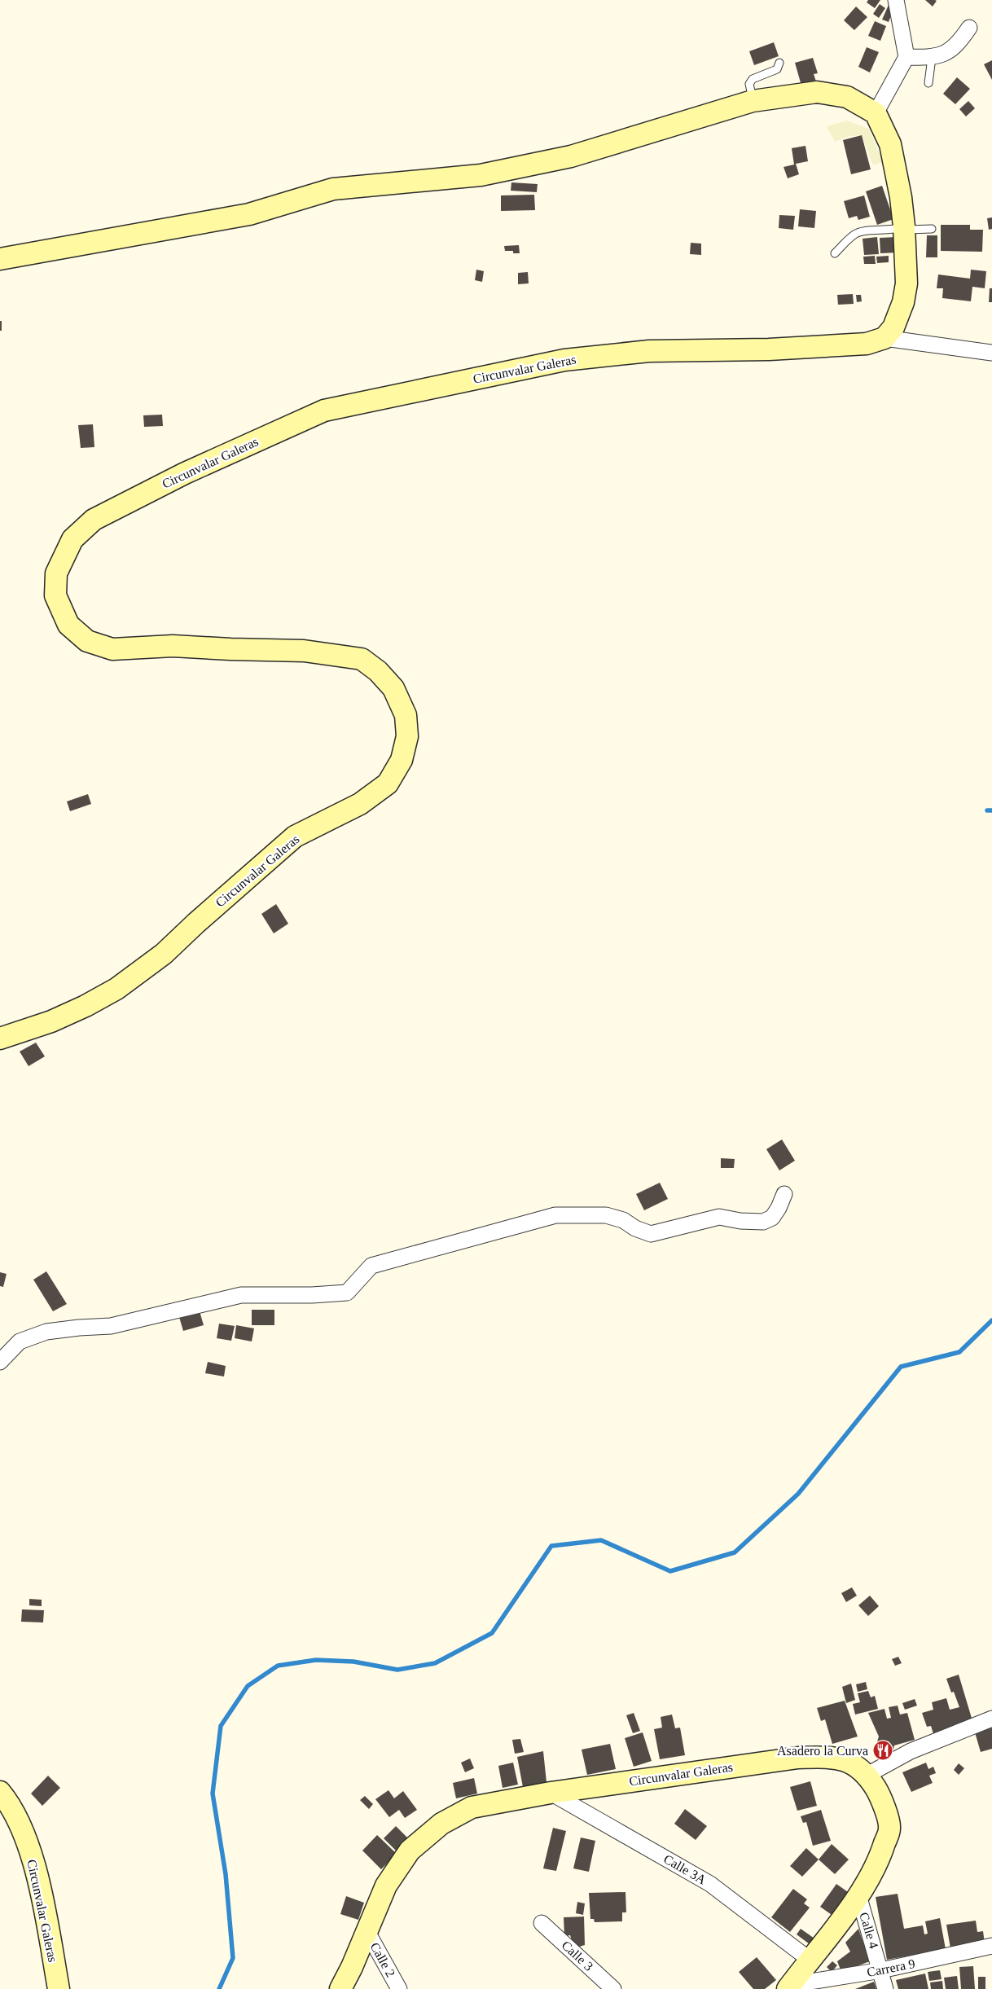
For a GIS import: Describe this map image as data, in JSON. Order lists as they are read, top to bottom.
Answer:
{
  "streets": {
    "main road": ["Circunvalar Galeras"],
    "street": [
      "Calle 3A",
      "Calle 4",
      "Calle 3",
      "Calle 2",
      "Carrera 9"
    ]
  },
  "crossings": [
    ["Circunvalar Galeras", "Calle 3A"],
    ["Circunvalar Galeras", "Calle 4"],
    ["Circunvalar Galeras", "Calle 2"],
    ["Circunvalar Galeras", "Carrera 9"],
    ["Calle 4", "Carrera 9"]
  ],
  "places": {
    "restaurant": ["Asadero la Curva"]
  }
}
